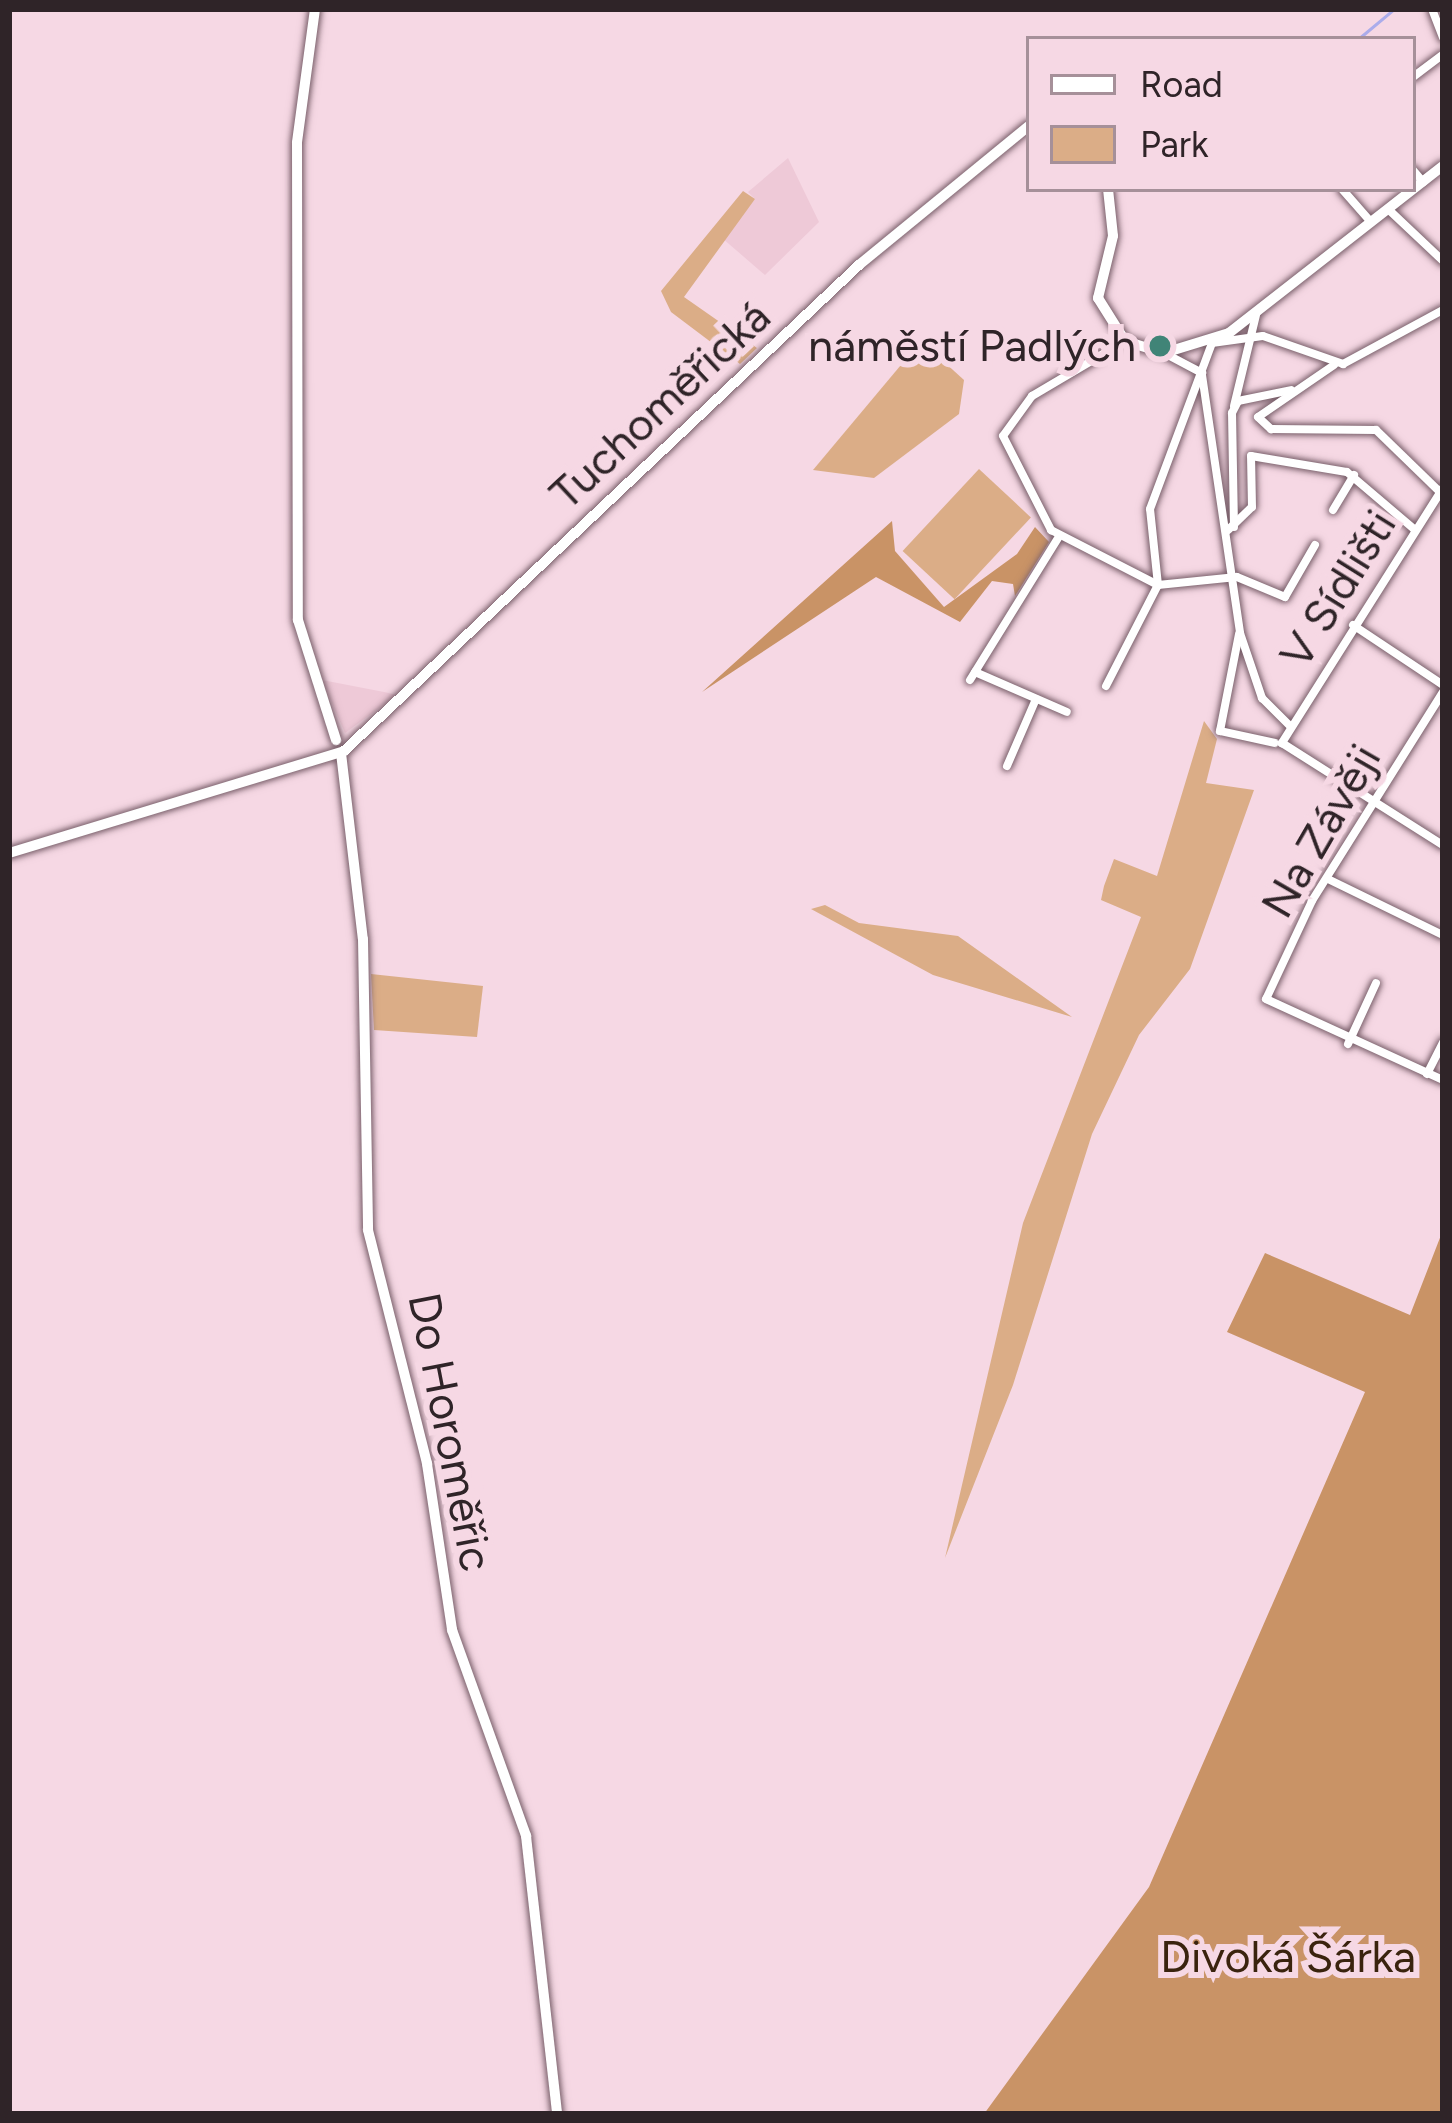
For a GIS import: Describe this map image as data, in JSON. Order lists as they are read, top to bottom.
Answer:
{
  "streets": {
    "street": [
      "Tuchoměřická",
      "V Sídlišti",
      "Na Závěji",
      "Do Horoměřic"
    ]
  },
  "crossings": [
    ["Tuchoměřická", "Do Horoměřic"]
  ],
  "parks": ["Divoká Šárka"],
  "places": ["náměstí Padlých"],
  "legend": ["Road", "Park"]
}
